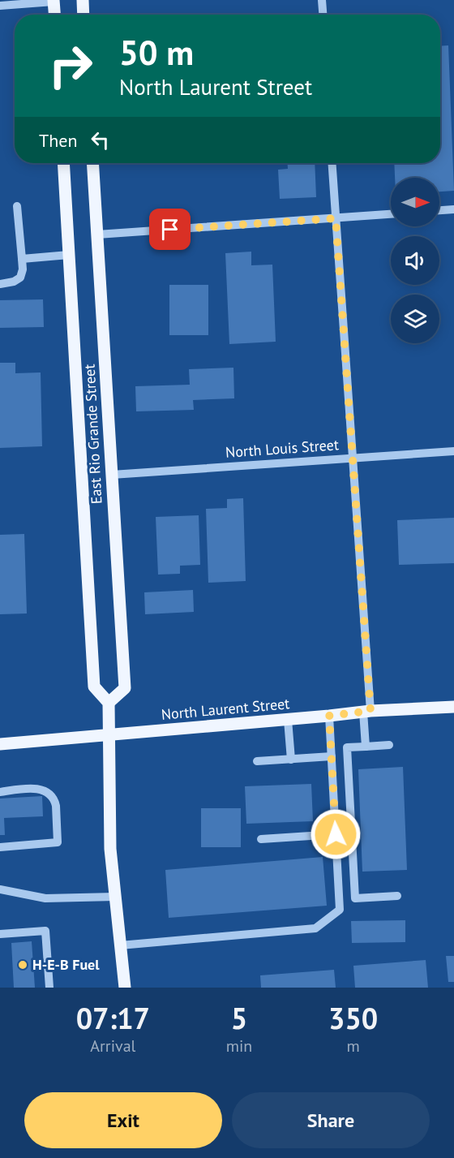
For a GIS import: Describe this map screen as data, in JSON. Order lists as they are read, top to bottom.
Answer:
{
  "streets": {
    "main road": ["East Rio Grande Street", "North Laurent Street"],
    "street": ["North Louis Street"]
  },
  "crossings": [
    ["East Rio Grande Street", "North Louis Street"]
  ],
  "places": ["H-E-B Fuel"],
  "north": "right",
  "page": {
    "turn": ["50 m", "North Laurent Street"],
    "then": "Then",
    "eta": [
      "07:17",
      "Arrival",
      "5",
      "min",
      "350",
      "m"
    ],
    "buttons": ["Exit", "Share"]
  }
}
